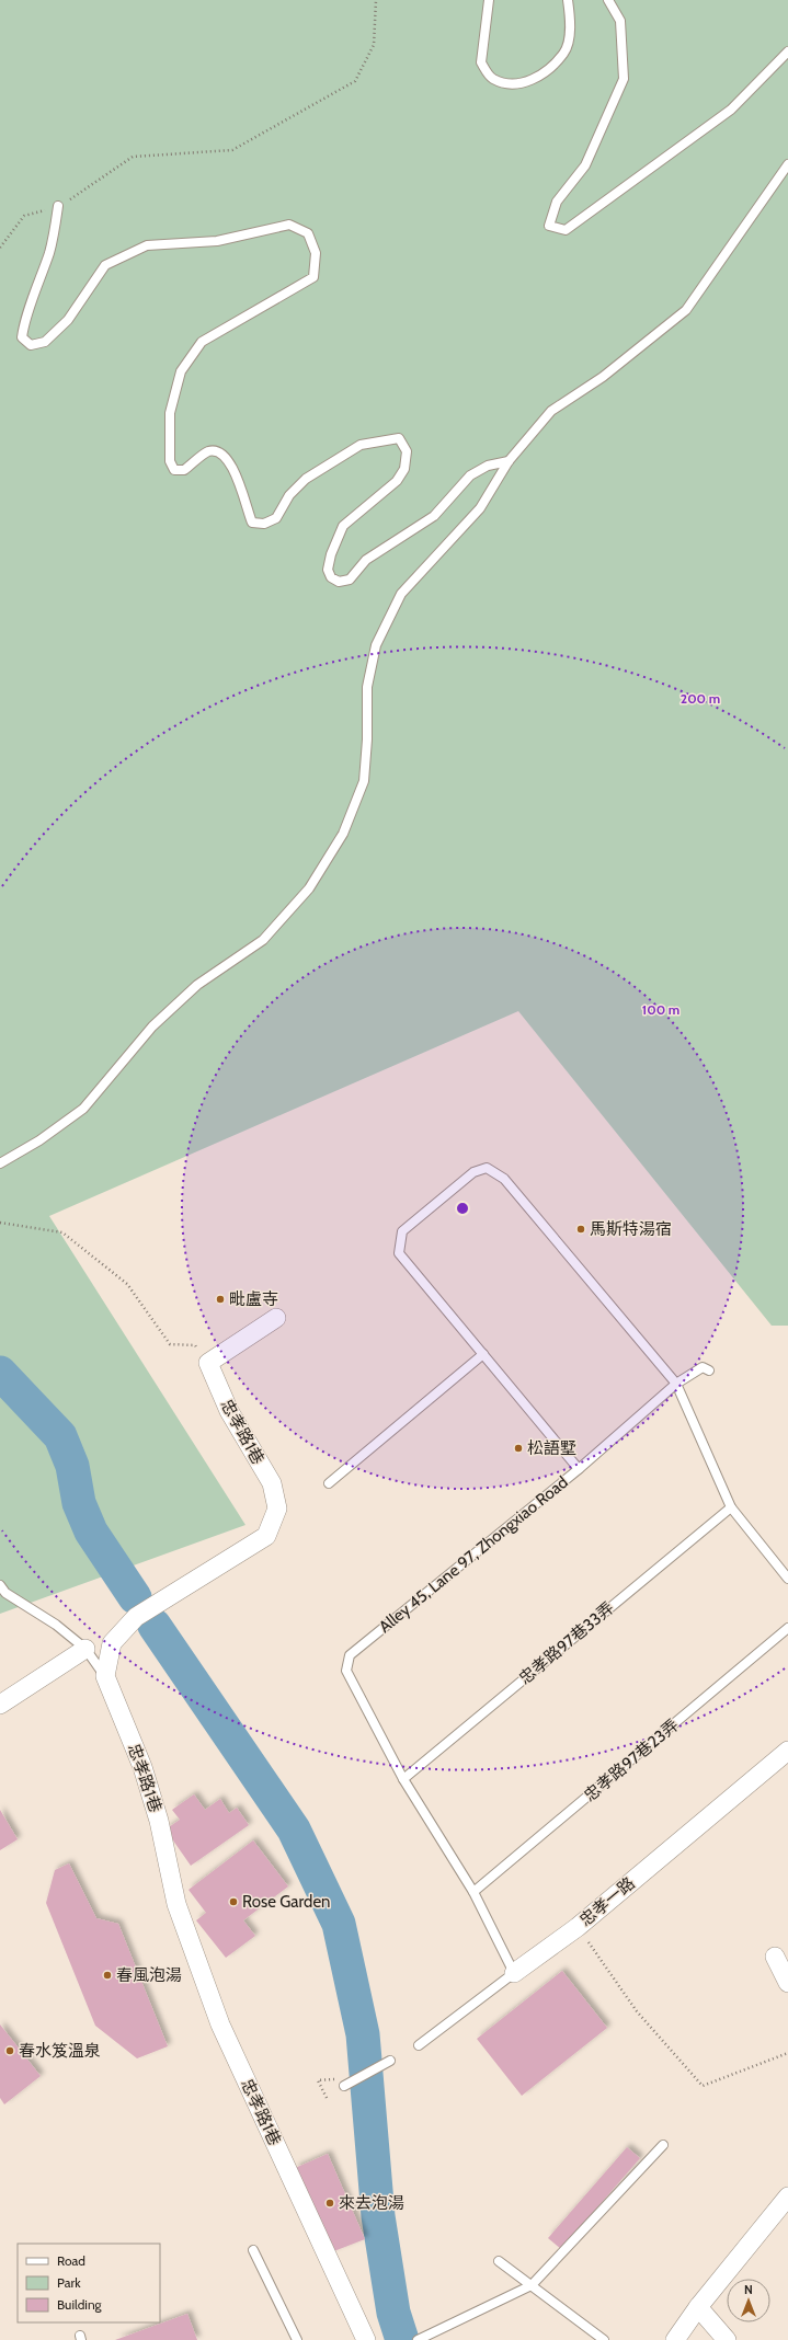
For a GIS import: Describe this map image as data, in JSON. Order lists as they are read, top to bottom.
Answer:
{
  "streets": {
    "street": ["忠孝路1巷", "忠孝一路"],
    "lane": ["Alley 45, Lane 97, Zhongxiao Road", "忠孝路97巷33弄", "忠孝路97巷23弄"]
  },
  "crossings": [
    ["Alley 45, Lane 97, Zhongxiao Road", "忠孝路97巷33弄"]
  ],
  "places": [
    "馬斯特湯宿",
    "毗盧寺",
    "松語墅",
    "Rose Garden",
    "春風泡湯",
    "春水笈溫泉",
    "來去泡湯"
  ],
  "legend": ["Road", "Park", "Building"],
  "north": "top",
  "rings": ["200 m", "100 m"]
}
